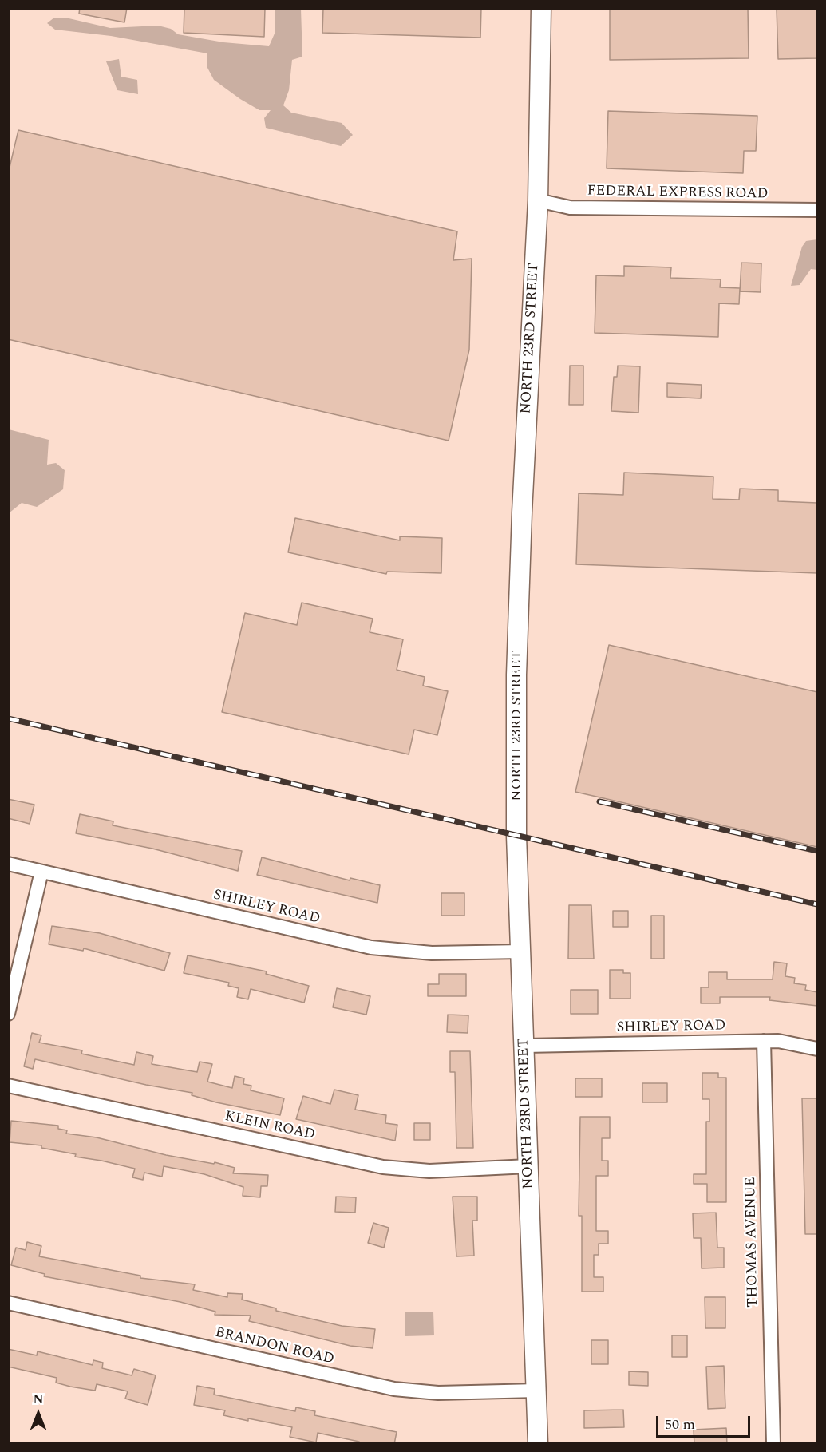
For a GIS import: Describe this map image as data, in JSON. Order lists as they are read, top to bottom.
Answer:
{
  "streets": {
    "main road": ["NORTH 23RD STREET"],
    "street": [
      "FEDERAL EXPRESS ROAD",
      "SHIRLEY ROAD",
      "KLEIN ROAD",
      "THOMAS AVENUE",
      "BRANDON ROAD"
    ]
  },
  "crossings": [
    ["FEDERAL EXPRESS ROAD", "NORTH 23RD STREET"],
    ["NORTH 23RD STREET", "SHIRLEY ROAD"],
    ["NORTH 23RD STREET", "KLEIN ROAD"],
    ["NORTH 23RD STREET", "BRANDON ROAD"],
    ["SHIRLEY ROAD", "THOMAS AVENUE"]
  ],
  "scale_bar": "50 m",
  "north": "top"
}
